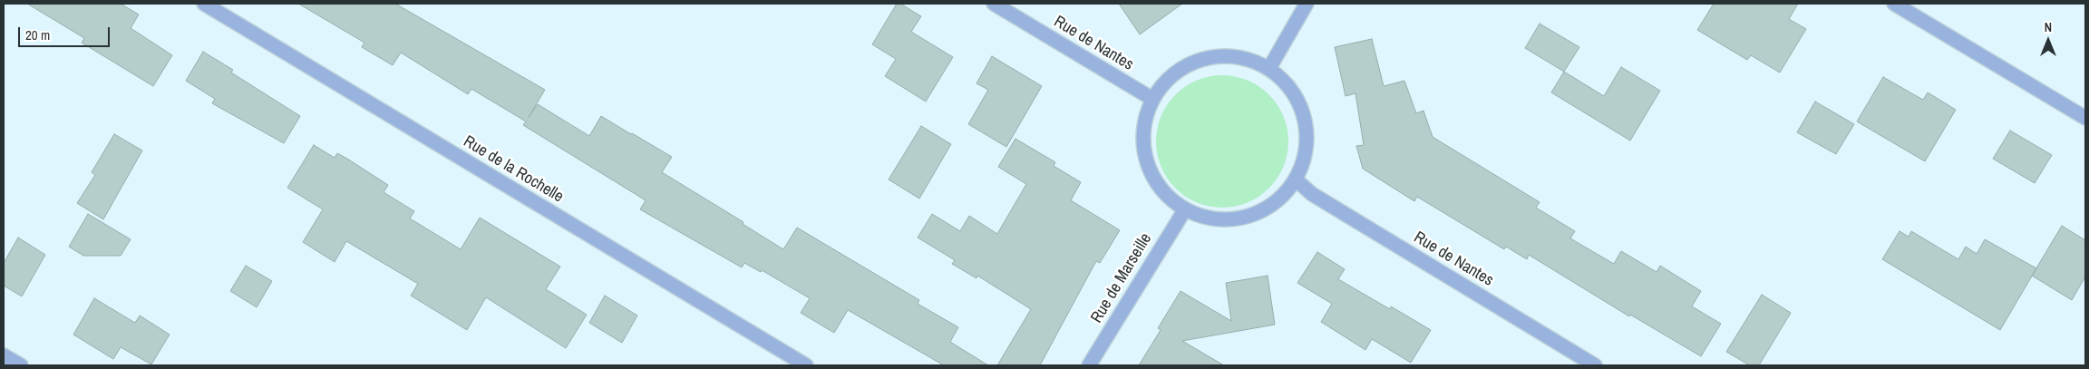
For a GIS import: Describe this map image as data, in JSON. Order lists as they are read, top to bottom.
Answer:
{
  "streets": {
    "street": ["Rue de Nantes", "Rue de la Rochelle", "Rue de Marseille"]
  },
  "scale_bar": "20 m",
  "north": "top"
}
